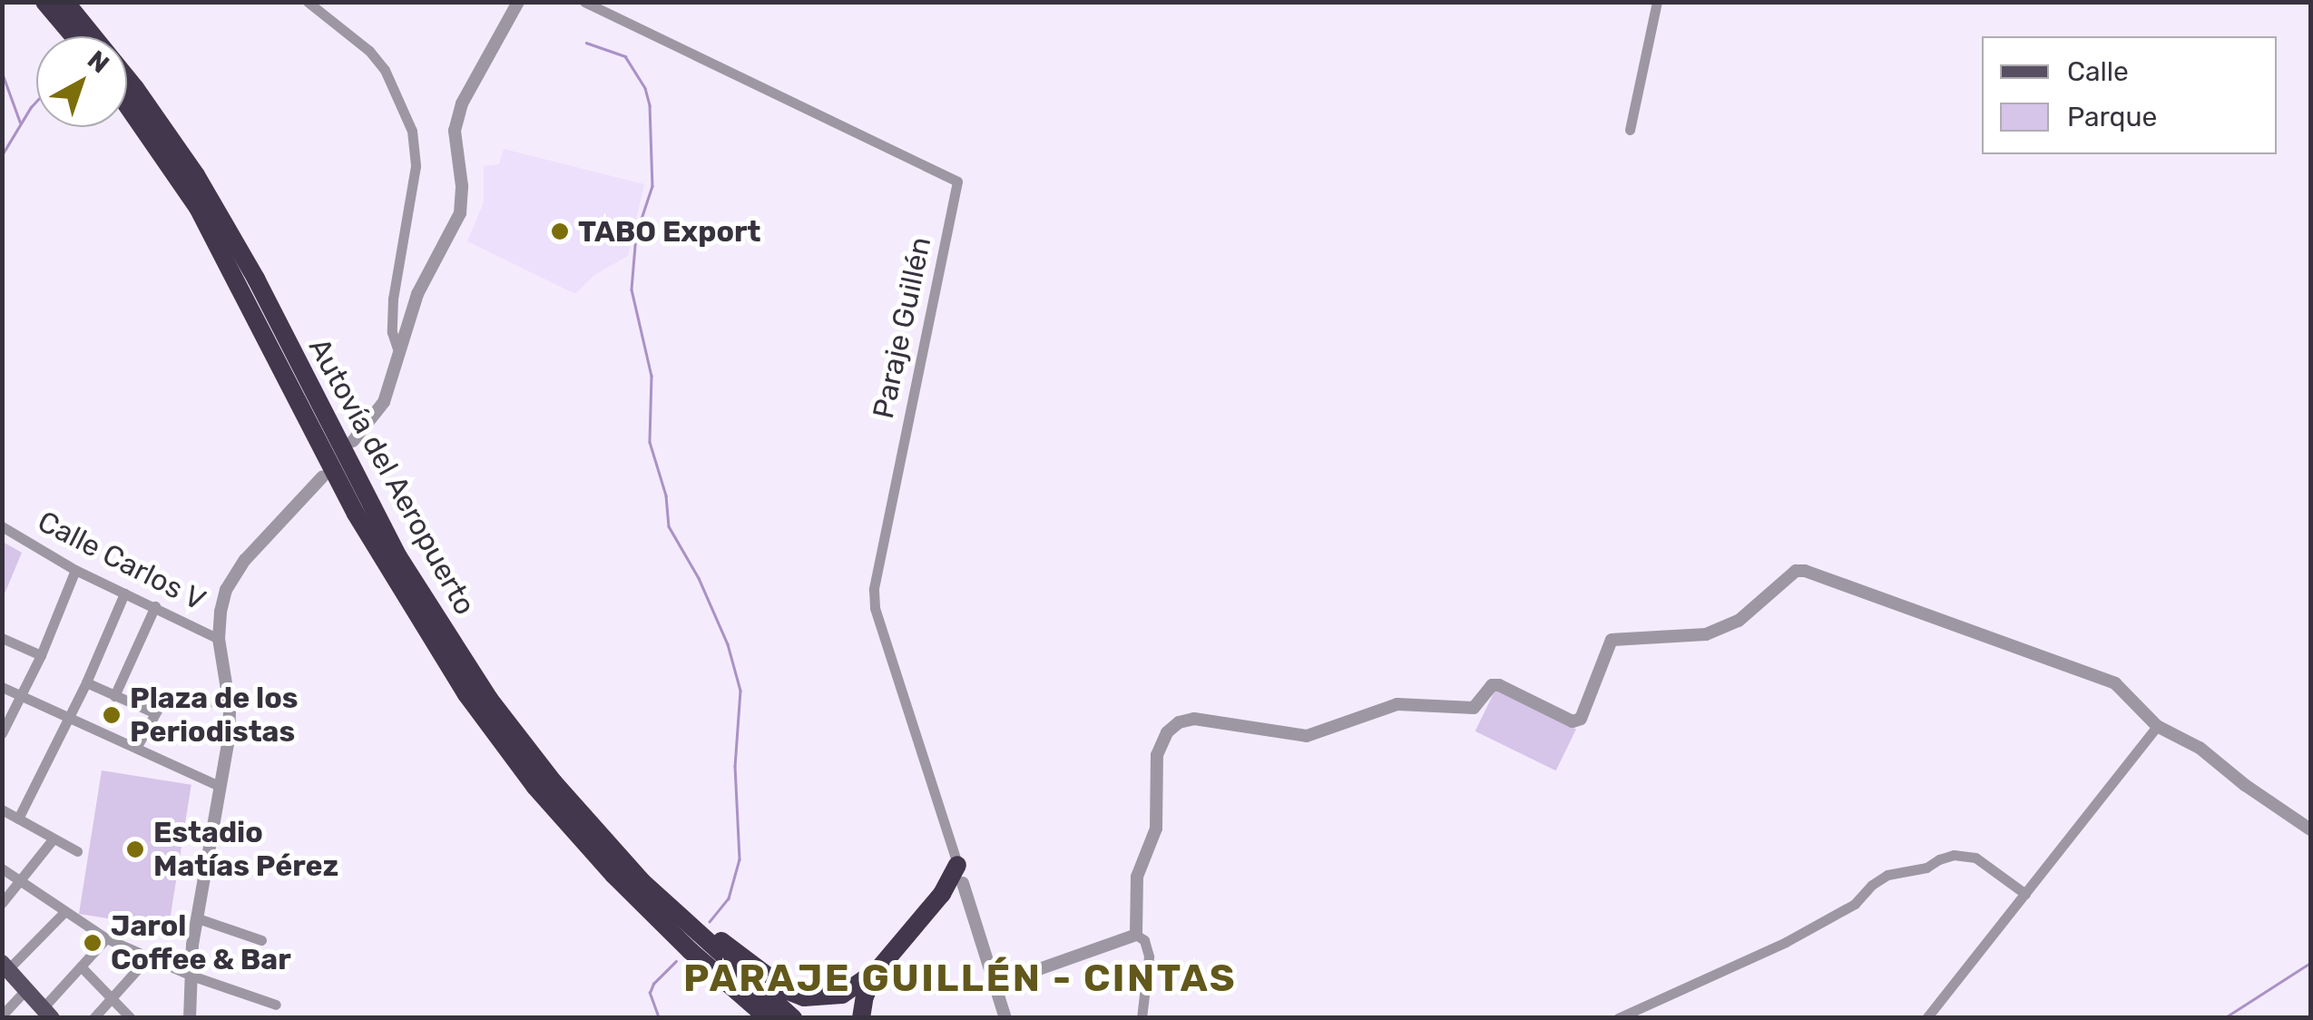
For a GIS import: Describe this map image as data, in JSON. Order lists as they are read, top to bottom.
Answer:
{
  "streets": {
    "highway": ["Autovía del Aeropuerto"],
    "street": ["Paraje Guillén", "Calle Carlos V"]
  },
  "districts": ["PARAJE GUILLÉN - CINTAS"],
  "places": [
    "TABO Export",
    "Plaza de los Periodistas",
    "Estadio Matías Pérez",
    "Jarol Coffee & Bar"
  ],
  "legend": ["Calle", "Parque"],
  "north": "top right"
}
